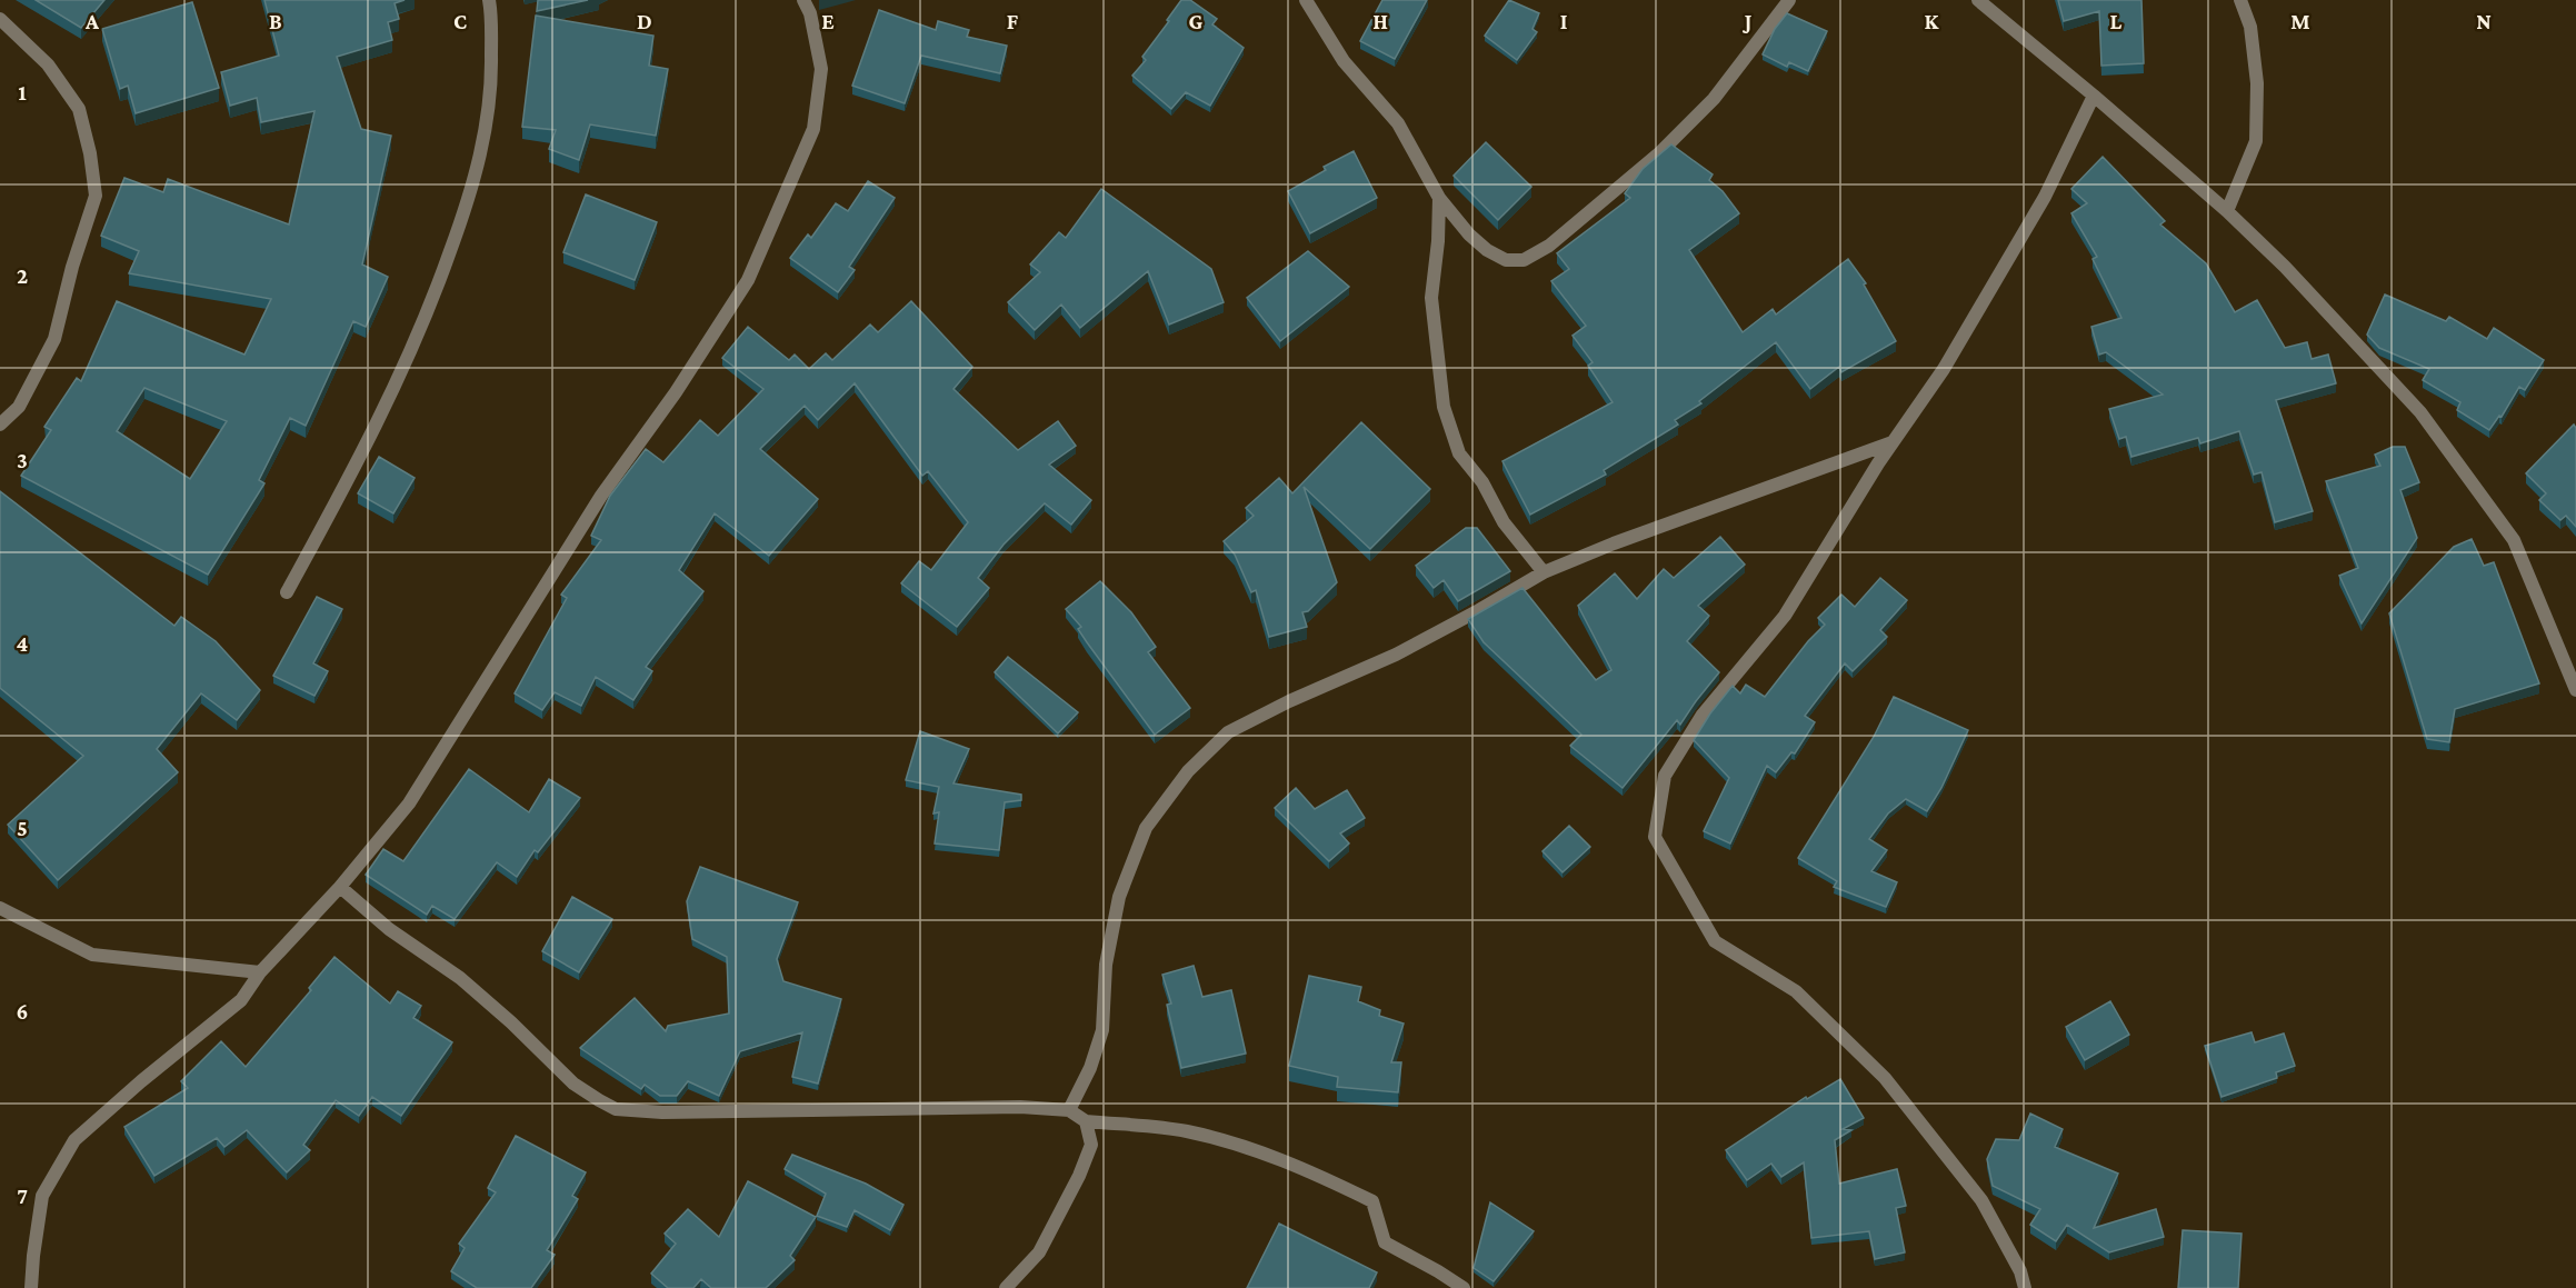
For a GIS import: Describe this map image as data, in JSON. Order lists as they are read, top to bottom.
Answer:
{
  "grid": {
    "columns": [
      "A",
      "B",
      "C",
      "D",
      "E",
      "F",
      "G",
      "H",
      "I",
      "J",
      "K",
      "L",
      "M",
      "N"
    ],
    "rows": [
      "1",
      "2",
      "3",
      "4",
      "5",
      "6",
      "7"
    ]
  }
}
